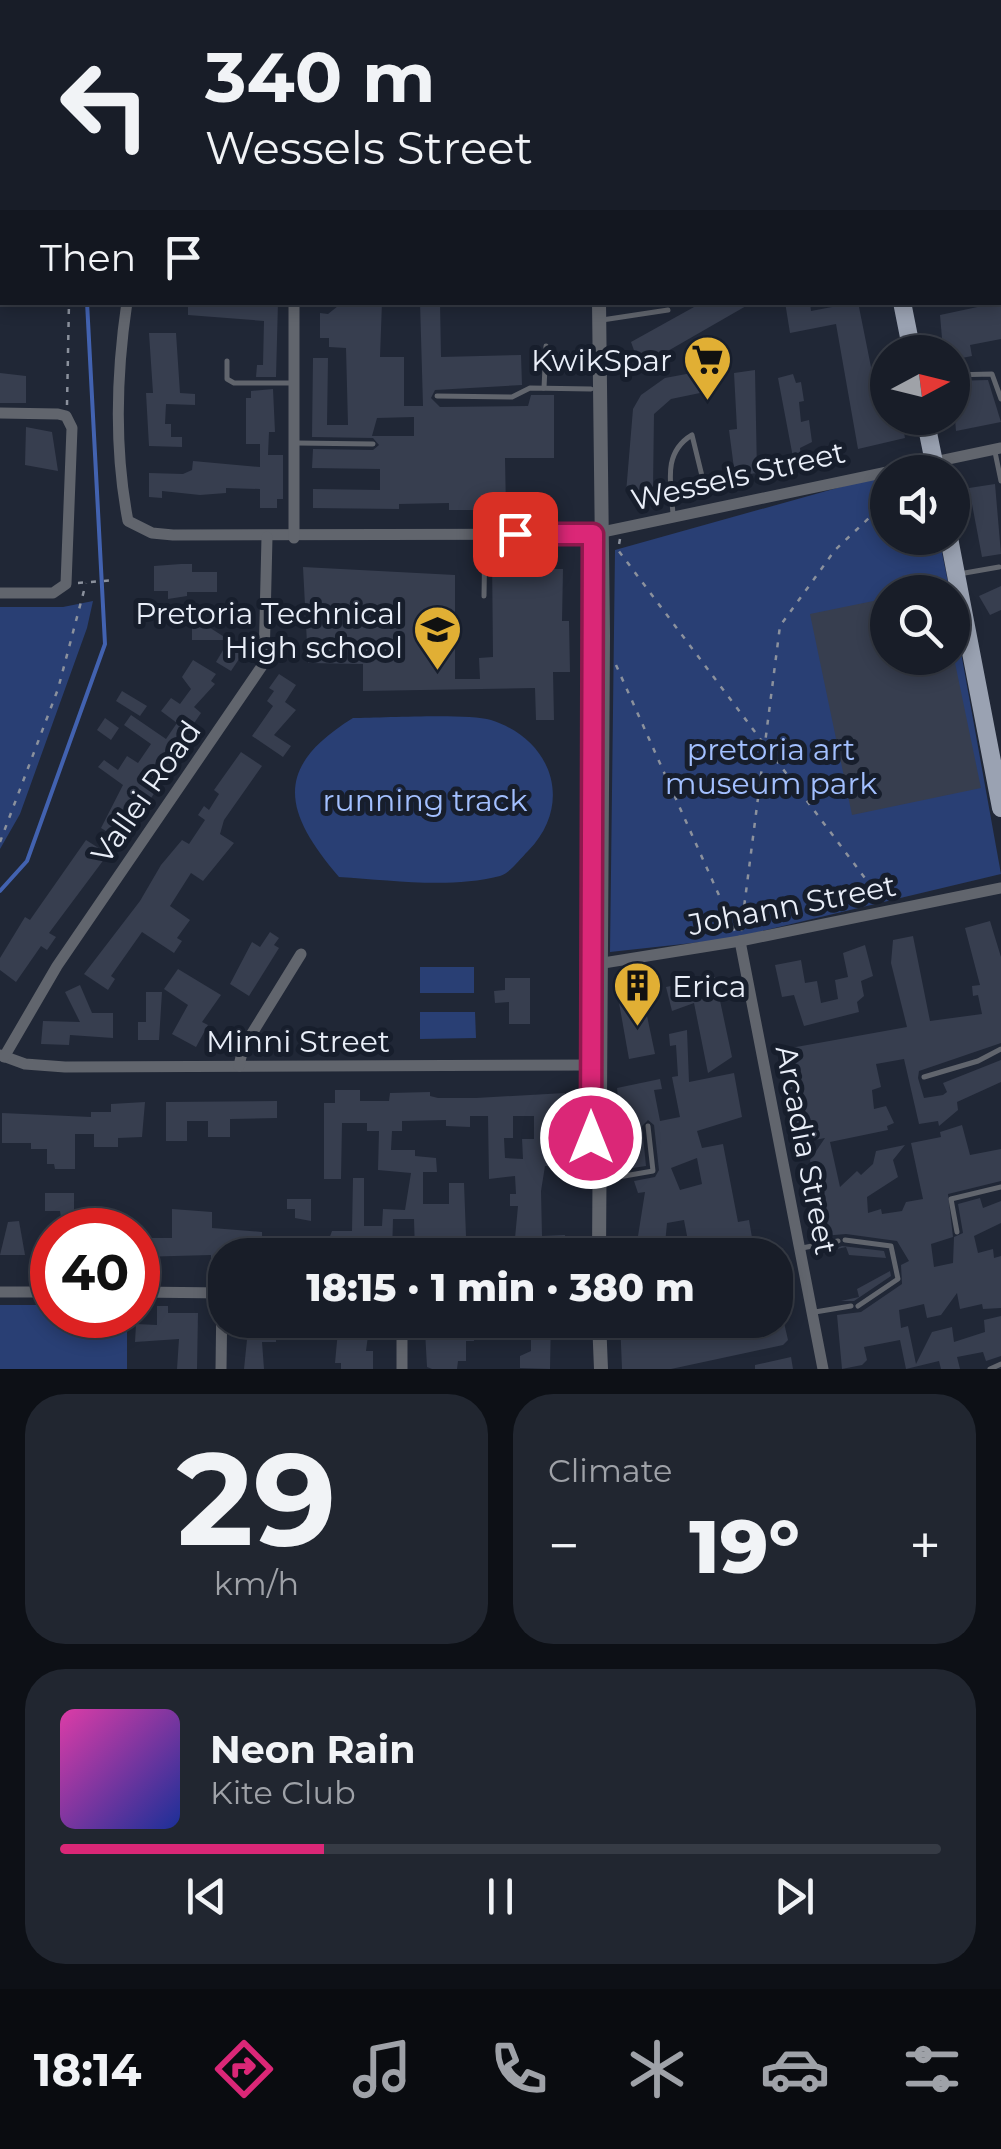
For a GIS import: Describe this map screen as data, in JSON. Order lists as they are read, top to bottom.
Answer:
{
  "streets": {
    "street": [
      "Wessels Street",
      "Vallei Road",
      "Johann Street",
      "Minni Street",
      "Arcadia Street"
    ]
  },
  "crossings": [
    ["Wessels Street", "Vallei Road"],
    ["Vallei Road", "Minni Street"],
    ["Johann Street", "Arcadia Street"]
  ],
  "parks": ["pretoria art museum park", "running track"],
  "places": {
    "supermarket": ["KwikSpar"],
    "school or university": ["Pretoria Technical High school"],
    "building": ["Erica"]
  },
  "north": "right",
  "page": {
    "turn": ["340 m", "Wessels Street"],
    "then": "Then",
    "limit": "40",
    "trip": "18:15 · 1 min · 380 m",
    "tile": [
      ["29", "km/h"],
      "Climate"
    ],
    "heat": ["−", "19°", "+"],
    "song": ["Neon Rain", "Kite Club"],
    "tabs": "18:14"
  }
}
